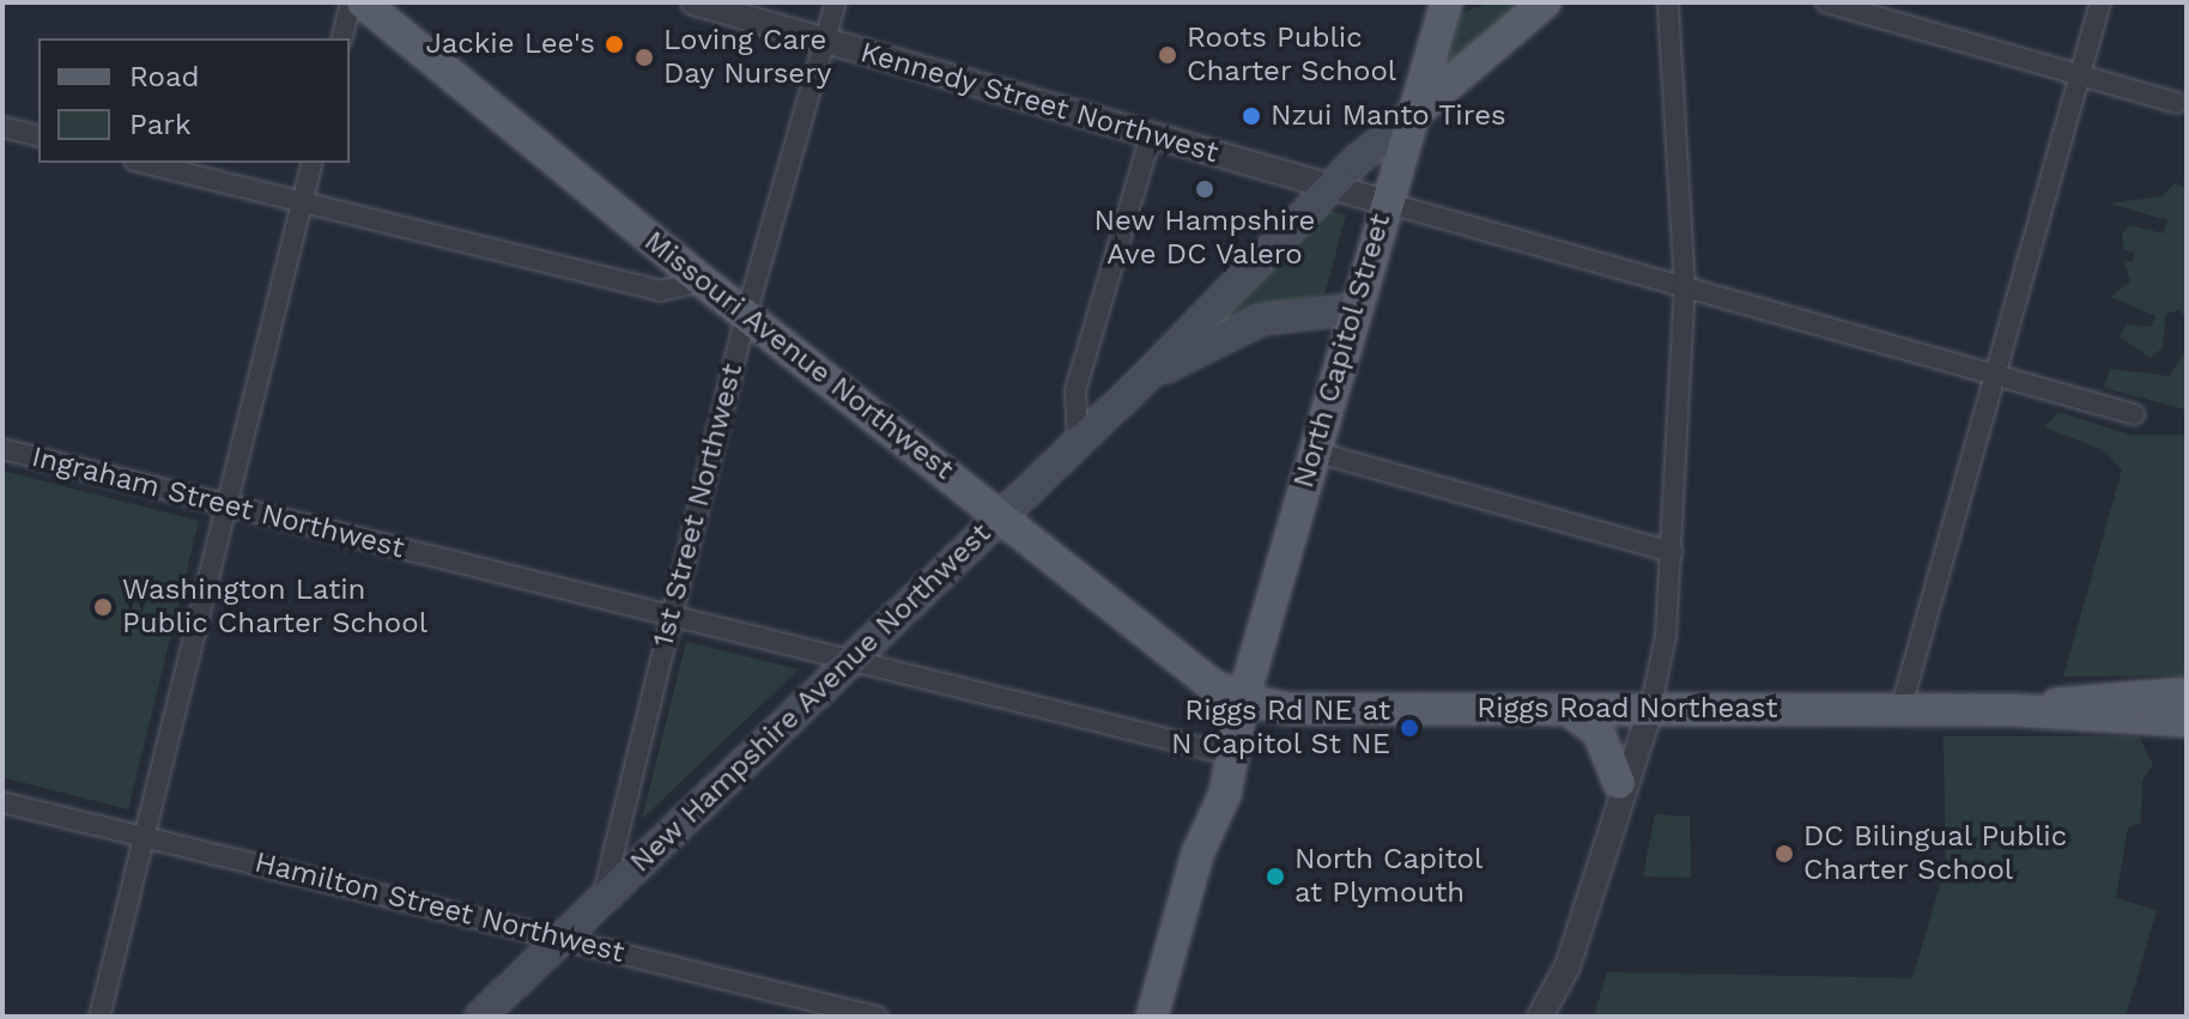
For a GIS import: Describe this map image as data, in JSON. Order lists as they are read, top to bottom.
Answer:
{
  "streets": {
    "main road": [
      "North Capitol Street",
      "Missouri Avenue Northwest",
      "New Hampshire Avenue Northwest",
      "Riggs Road Northeast"
    ],
    "street": [
      "Kennedy Street Northwest",
      "Ingraham Street Northwest",
      "1st Street Northwest",
      "Hamilton Street Northwest"
    ]
  },
  "crossings": [
    ["Kennedy Street Northwest", "North Capitol Street"],
    ["Kennedy Street Northwest", "1st Street Northwest"],
    ["Kennedy Street Northwest", "New Hampshire Avenue Northwest"],
    ["North Capitol Street", "Missouri Avenue Northwest"],
    ["North Capitol Street", "New Hampshire Avenue Northwest"],
    ["North Capitol Street", "Riggs Road Northeast"],
    ["Missouri Avenue Northwest", "1st Street Northwest"],
    ["Missouri Avenue Northwest", "New Hampshire Avenue Northwest"],
    ["Missouri Avenue Northwest", "Riggs Road Northeast"],
    ["Ingraham Street Northwest", "1st Street Northwest"],
    ["Ingraham Street Northwest", "New Hampshire Avenue Northwest"],
    ["1st Street Northwest", "New Hampshire Avenue Northwest"],
    ["New Hampshire Avenue Northwest", "Hamilton Street Northwest"]
  ],
  "places": [
    "Jackie Lee's",
    "Roots Public Charter School",
    "Loving Care Day Nursery",
    "Nzui Manto Tires",
    "New Hampshire Ave DC Valero",
    "Washington Latin Public Charter School",
    "Riggs Rd NE at N Capitol St NE",
    "DC Bilingual Public Charter School",
    "North Capitol at Plymouth"
  ],
  "legend": ["Road", "Park"]
}
